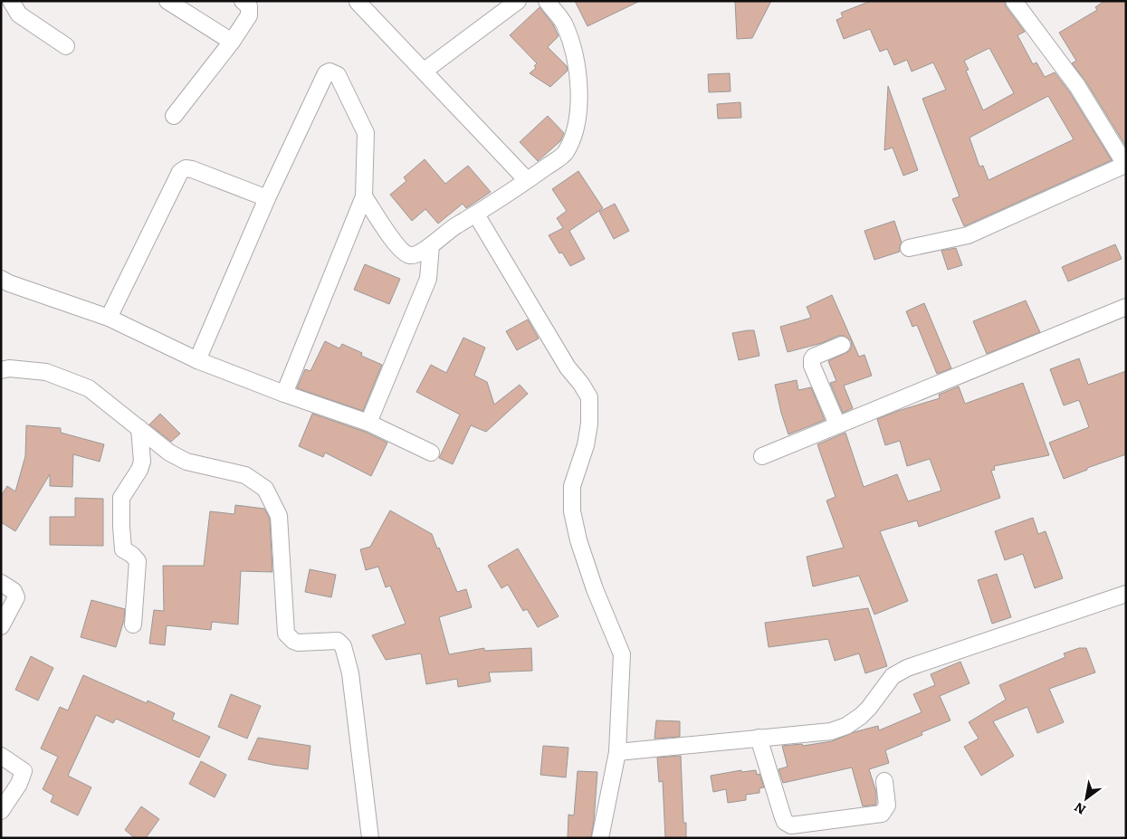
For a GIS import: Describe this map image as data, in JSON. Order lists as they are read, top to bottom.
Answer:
{
  "north": "bottom left"
}
